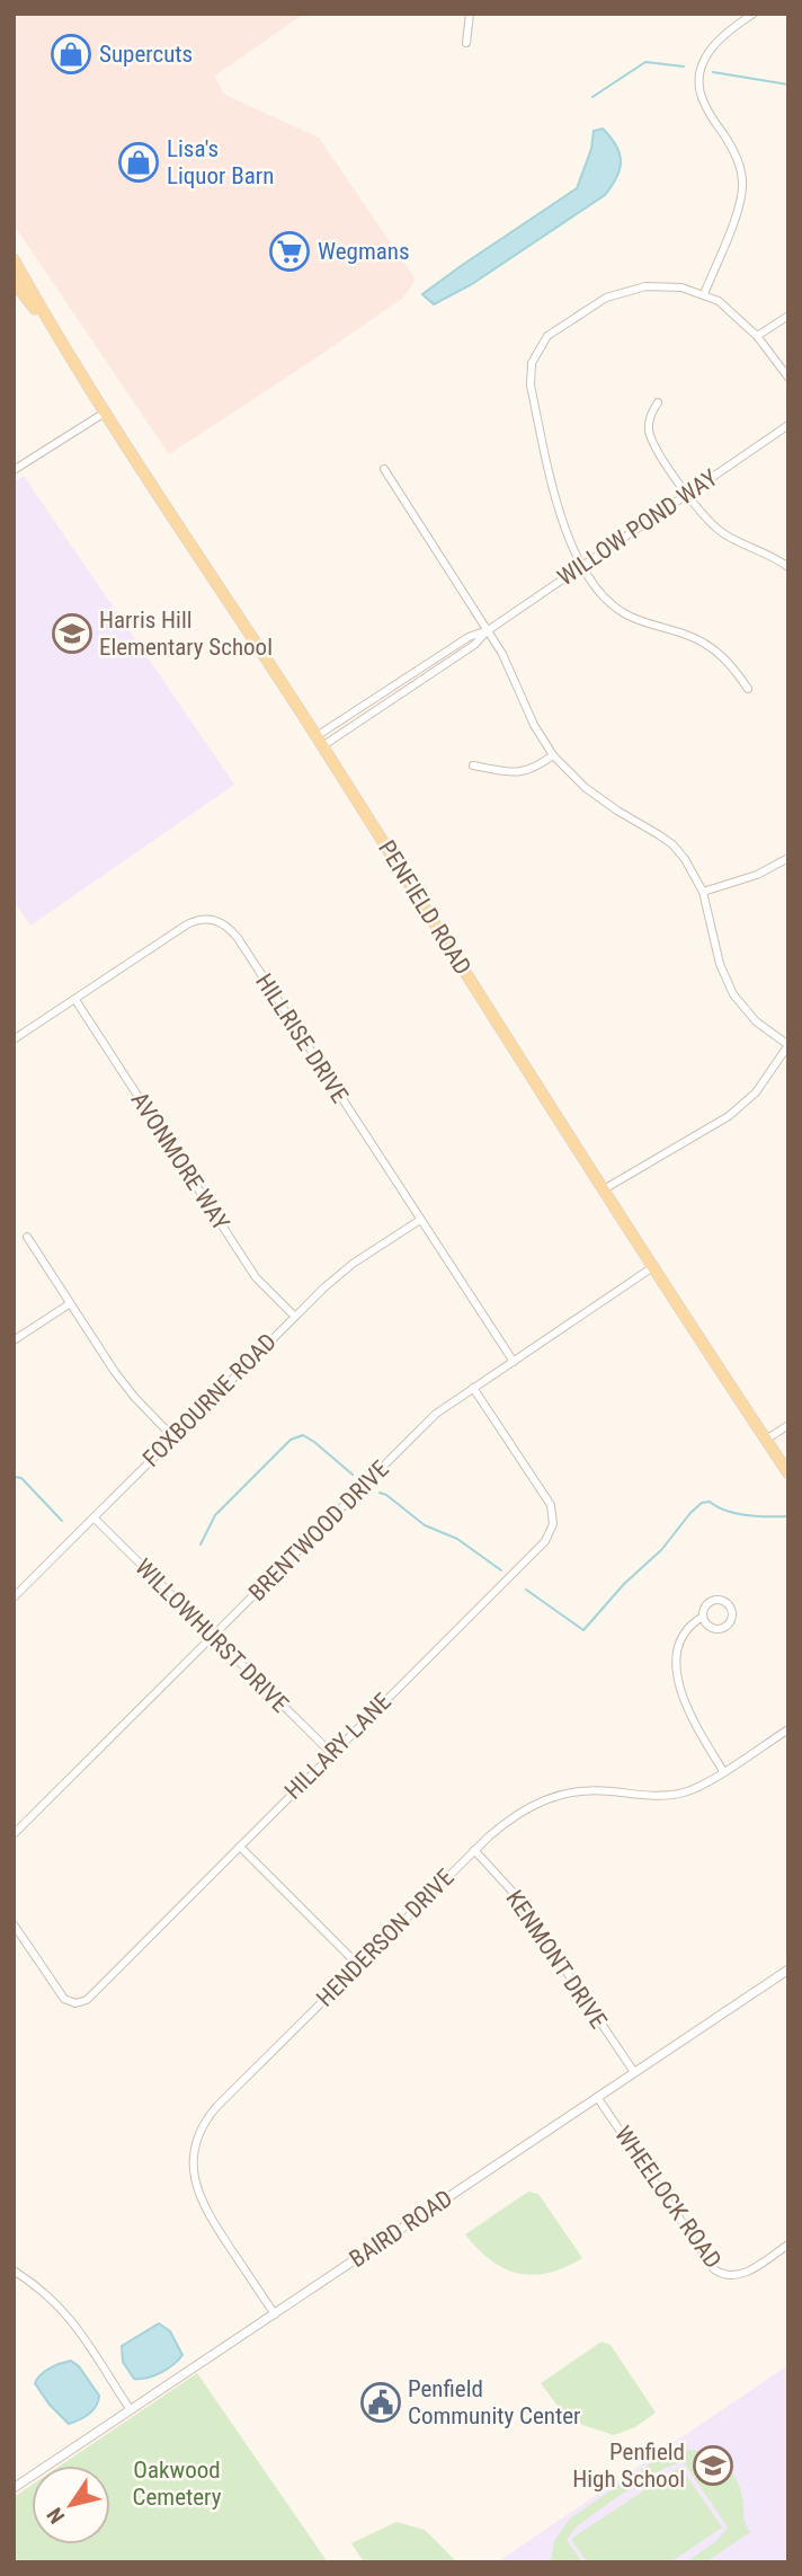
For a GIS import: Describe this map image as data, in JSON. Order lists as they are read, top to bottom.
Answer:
{
  "streets": {
    "main road": ["PENFIELD ROAD"],
    "street": [
      "WILLOW POND WAY",
      "HILLRISE DRIVE",
      "AVONMORE WAY",
      "FOXBOURNE ROAD",
      "BRENTWOOD DRIVE",
      "WILLOWHURST DRIVE",
      "HILLARY LANE",
      "HENDERSON DRIVE",
      "KENMONT DRIVE",
      "WHEELOCK ROAD",
      "BAIRD ROAD"
    ]
  },
  "crossings": [
    ["WILLOW POND WAY", "PENFIELD ROAD"],
    ["PENFIELD ROAD", "BRENTWOOD DRIVE"],
    ["HILLRISE DRIVE", "AVONMORE WAY"],
    ["HILLRISE DRIVE", "FOXBOURNE ROAD"],
    ["HILLRISE DRIVE", "BRENTWOOD DRIVE"],
    ["AVONMORE WAY", "FOXBOURNE ROAD"],
    ["FOXBOURNE ROAD", "WILLOWHURST DRIVE"],
    ["BRENTWOOD DRIVE", "WILLOWHURST DRIVE"],
    ["BRENTWOOD DRIVE", "HILLARY LANE"],
    ["WILLOWHURST DRIVE", "HILLARY LANE"],
    ["HENDERSON DRIVE", "KENMONT DRIVE"],
    ["HENDERSON DRIVE", "BAIRD ROAD"],
    ["KENMONT DRIVE", "BAIRD ROAD"],
    ["WHEELOCK ROAD", "BAIRD ROAD"]
  ],
  "parks": ["Oakwood Cemetery"],
  "places": {
    "shop": ["Supercuts", "Lisa's Liquor Barn"],
    "supermarket": ["Wegmans"],
    "school or university": ["Harris Hill Elementary School", "Penfield High School"],
    "public building": ["Penfield Community Center"]
  },
  "north": "bottom left"
}
